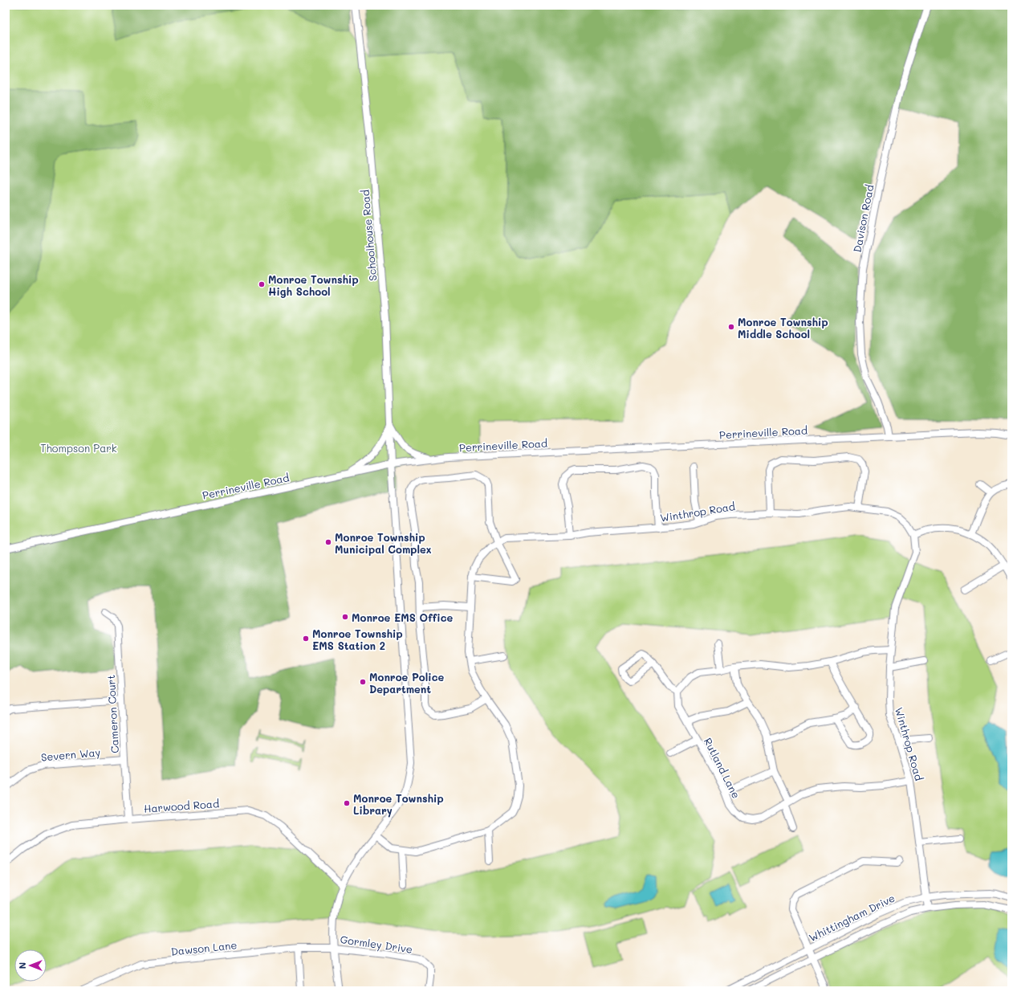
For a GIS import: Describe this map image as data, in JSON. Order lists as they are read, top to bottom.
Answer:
{
  "streets": {
    "street": [
      "Davison Road",
      "Schoolhouse Road",
      "Perrineville Road",
      "Winthrop Road",
      "Cameron Court",
      "Severn Way",
      "Rutland Lane",
      "Harwood Road",
      "Whittingham Drive",
      "Gormley Drive",
      "Dawson Lane"
    ]
  },
  "crossings": [
    ["Davison Road", "Perrineville Road"],
    ["Schoolhouse Road", "Perrineville Road"],
    ["Schoolhouse Road", "Winthrop Road"],
    ["Schoolhouse Road", "Harwood Road"],
    ["Schoolhouse Road", "Gormley Drive"],
    ["Schoolhouse Road", "Dawson Lane"],
    ["Winthrop Road", "Rutland Lane"],
    ["Winthrop Road", "Whittingham Drive"],
    ["Cameron Court", "Severn Way"],
    ["Cameron Court", "Harwood Road"],
    ["Gormley Drive", "Dawson Lane"]
  ],
  "parks": ["Thompson Park"],
  "places": [
    "Monroe Township High School",
    "Monroe Township Middle School",
    "Monroe Township Municipal Complex",
    "Monroe EMS Office",
    "Monroe Township EMS Station 2",
    "Monroe Police Department",
    "Monroe Township Library"
  ],
  "north": "left"
}
